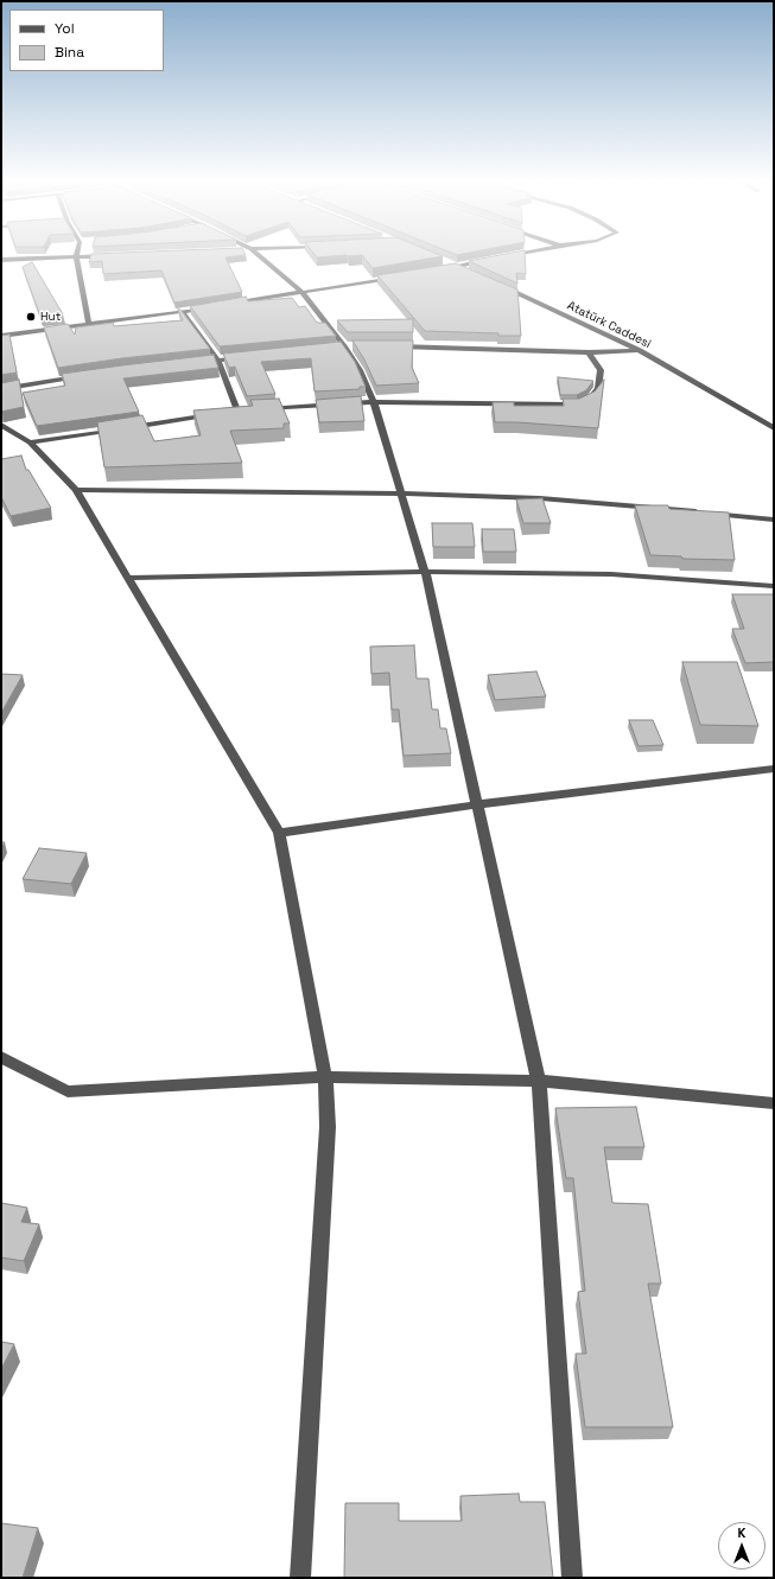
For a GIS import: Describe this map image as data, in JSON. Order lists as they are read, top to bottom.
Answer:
{
  "streets": {
    "street": ["Atatürk Caddesi"]
  },
  "places": ["Hut"],
  "legend": ["Yol", "Bina"],
  "north": "top"
}
